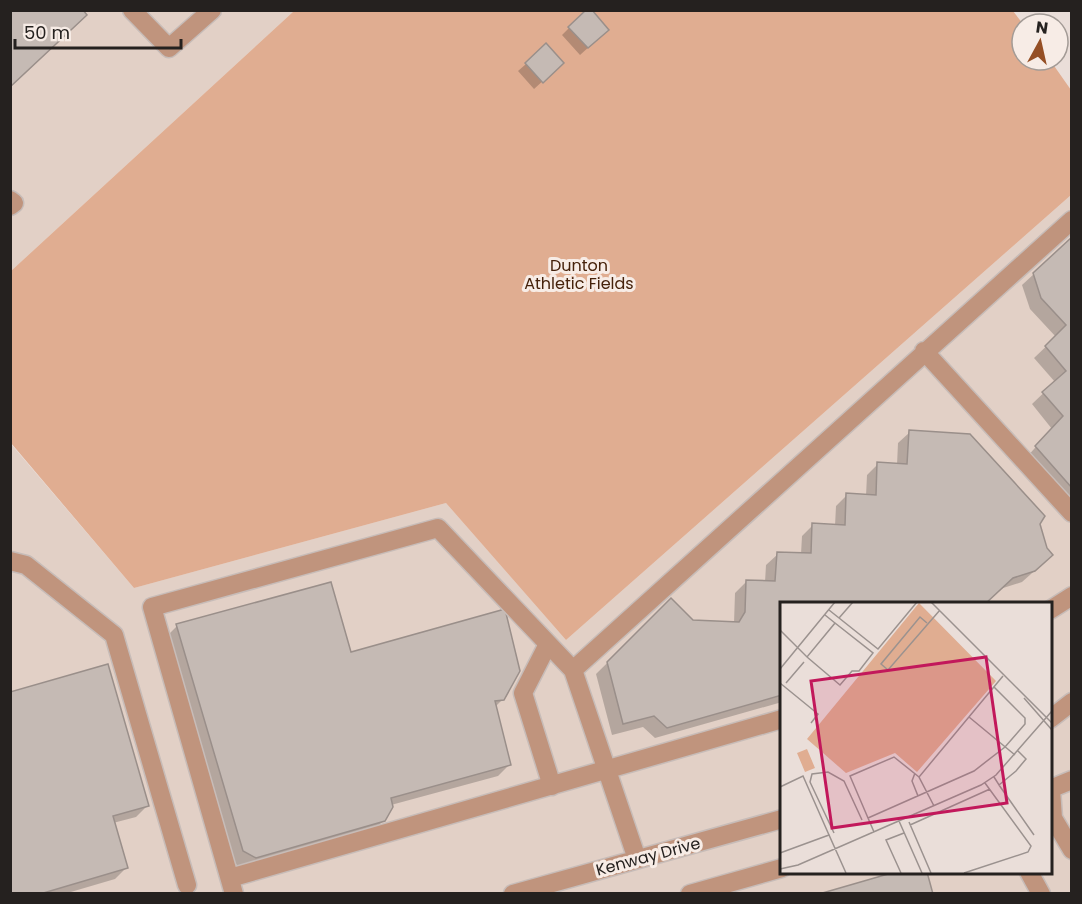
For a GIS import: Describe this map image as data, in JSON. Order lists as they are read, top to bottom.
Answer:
{
  "streets": {
    "street": ["Kenway Drive"]
  },
  "parks": ["Dunton Athletic Fields"],
  "scale_bar": "50 m",
  "north": "top"
}
